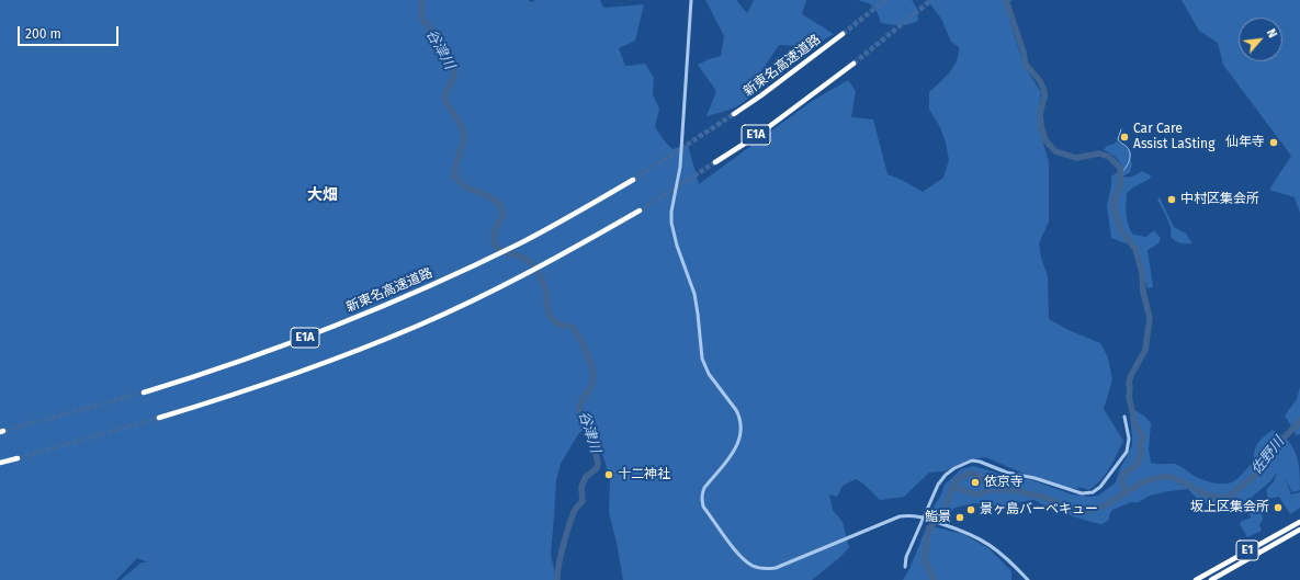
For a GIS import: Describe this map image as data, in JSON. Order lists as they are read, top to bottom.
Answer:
{
  "streets": {
    "highway": ["新東名高速道路", "E1A", "E1"]
  },
  "districts": ["大畑"],
  "water": ["谷津川", "佐野川"],
  "places": [
    "Car Care Assist LaSting",
    "仙年寺",
    "中村区集会所",
    "十二神社",
    "依京寺",
    "坂上区集会所",
    "景ヶ島バーベキュー",
    "鮨景"
  ],
  "scale_bar": "200 m",
  "north": "top right"
}
